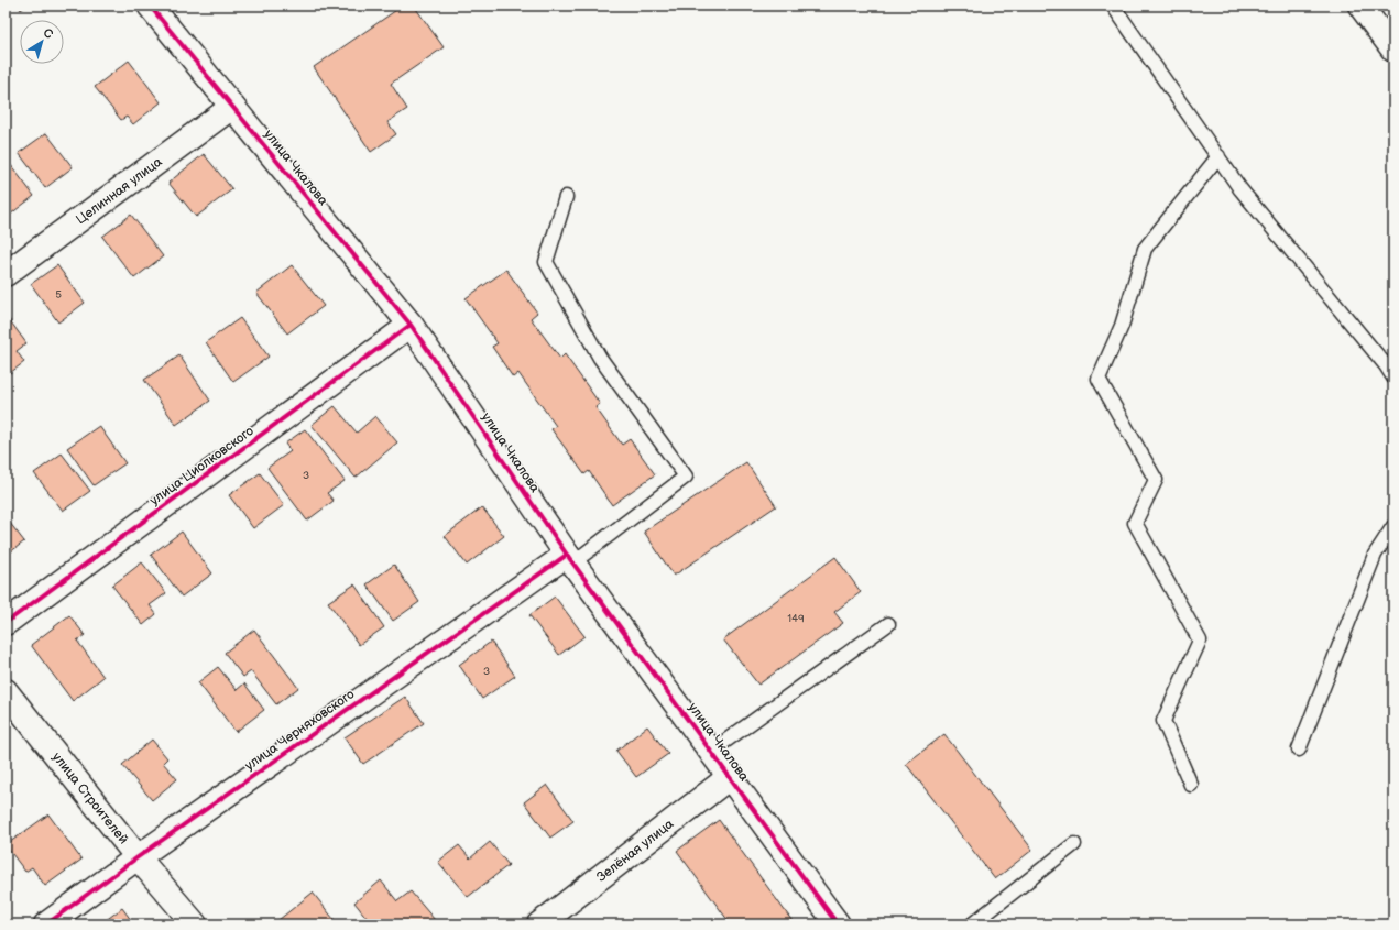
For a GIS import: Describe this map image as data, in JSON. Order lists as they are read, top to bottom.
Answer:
{
  "streets": {
    "street": [
      "улица Чкалова",
      "Целинная улица",
      "улица Циолковского",
      "улица Черняховского",
      "улица Строителей",
      "Зелёная улица"
    ]
  },
  "crossings": [
    ["улица Чкалова", "Целинная улица"],
    ["улица Чкалова", "улица Циолковского"],
    ["улица Чкалова", "улица Черняховского"],
    ["улица Чкалова", "Зелёная улица"],
    ["улица Черняховского", "улица Строителей"]
  ],
  "house_numbers": [
    "5",
    "3",
    "149",
    "3"
  ],
  "north": "top right"
}
